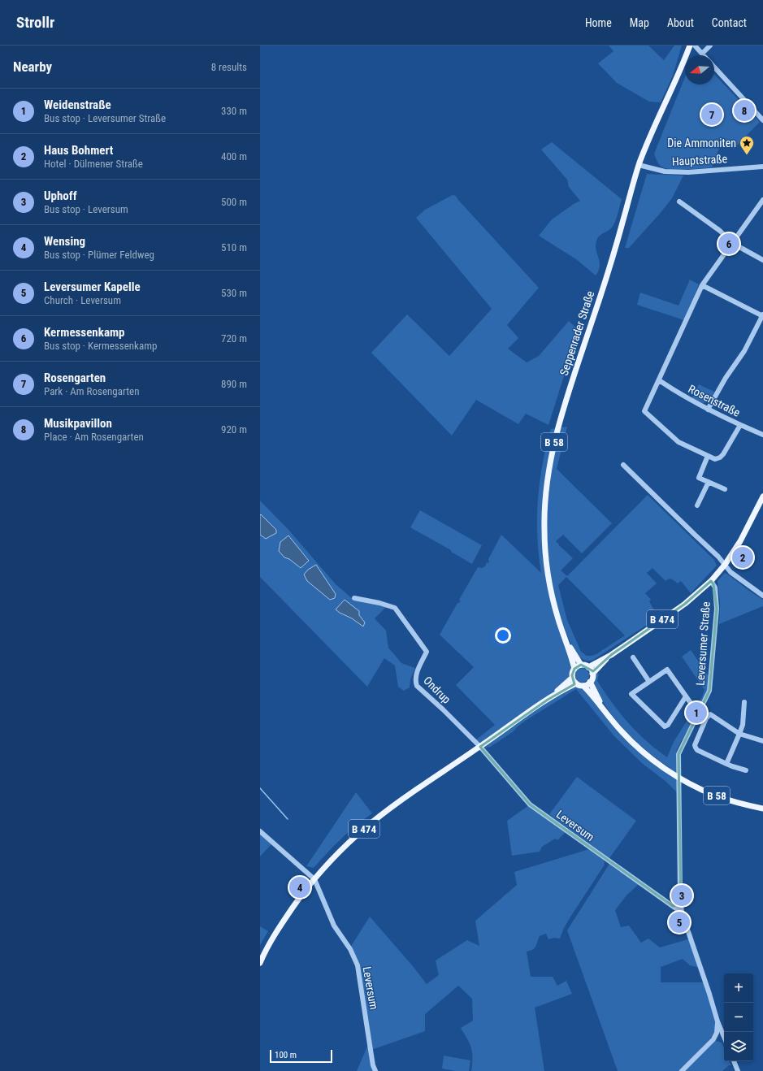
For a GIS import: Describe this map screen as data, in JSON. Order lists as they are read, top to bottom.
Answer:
{
  "streets": {
    "main road": ["Seppenrader Straße", "B 58", "B 474"],
    "street": [
      "Hauptstraße",
      "Rosenstraße",
      "Leversumer Straße",
      "Ondrup",
      "Leversum"
    ]
  },
  "crossings": [
    ["Hauptstraße", "Seppenrader Straße"],
    ["Seppenrader Straße", "B 58"],
    ["Seppenrader Straße", "B 474"],
    ["B 58", "B 474"],
    ["B 474", "Leversumer Straße"],
    ["B 474", "Ondrup"],
    ["B 474", "Leversum"],
    ["Ondrup", "Leversum"]
  ],
  "places": {
    "place": ["Die Ammoniten"]
  },
  "scale_bar": "100 m",
  "north": "left",
  "page": {
    "header": "Strollr",
    "nav": [
      "Home",
      "Map",
      "About",
      "Contact"
    ],
    "heading": ["Nearby", "8 results"],
    "list": [
      {
        "mark": "1",
        "name": "Weidenstraße",
        "note": "Bus stop · Leversumer Straße",
        "value": "330 m"
      },
      {
        "mark": "2",
        "name": "Haus Bohmert",
        "note": "Hotel · Dülmener Straße",
        "value": "400 m"
      },
      {
        "mark": "3",
        "name": "Uphoff",
        "note": "Bus stop · Leversum",
        "value": "500 m"
      },
      {
        "mark": "4",
        "name": "Wensing",
        "note": "Bus stop · Plümer Feldweg",
        "value": "510 m"
      },
      {
        "mark": "5",
        "name": "Leversumer Kapelle",
        "note": "Church · Leversum",
        "value": "530 m"
      },
      {
        "mark": "6",
        "name": "Kermessenkamp",
        "note": "Bus stop · Kermessenkamp",
        "value": "720 m"
      },
      {
        "mark": "7",
        "name": "Rosengarten",
        "note": "Park · Am Rosengarten",
        "value": "890 m"
      },
      {
        "mark": "8",
        "name": "Musikpavillon",
        "note": "Place · Am Rosengarten",
        "value": "920 m"
      }
    ],
    "pins": [
      "8",
      "7",
      "6",
      "2",
      "1",
      "4",
      "3",
      "5"
    ],
    "map_buttons": ["+", "−"],
    "scale": "100 m"
  }
}
